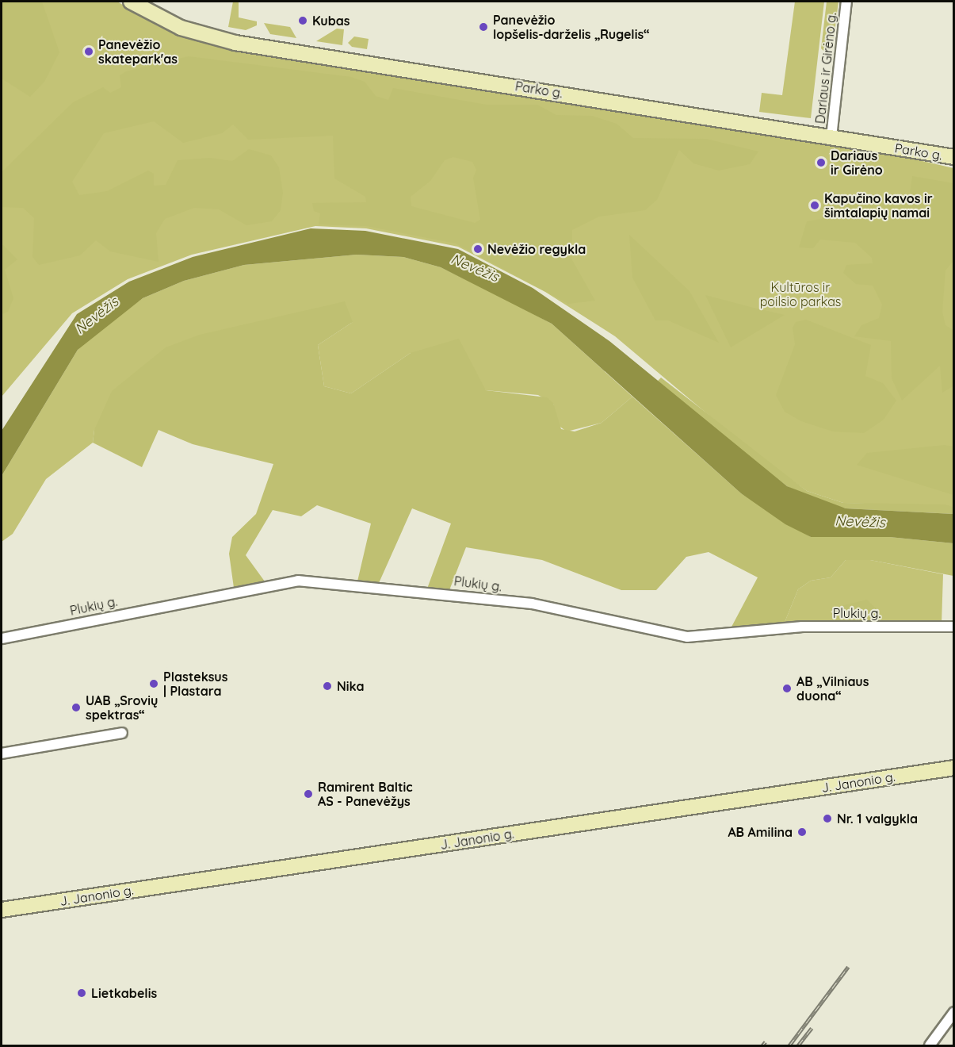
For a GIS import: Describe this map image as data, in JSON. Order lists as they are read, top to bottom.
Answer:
{
  "streets": {
    "main road": ["Parko g.", "J. Janonio g."],
    "street": ["Dariaus ir Girėno g.", "Plukių g."]
  },
  "crossings": [
    ["Dariaus ir Girėno g.", "Parko g."]
  ],
  "water": ["Nevėžis"],
  "parks": ["Kultūros ir poilsio parkas"],
  "places": [
    "Kubas",
    "Panevėžio lopšelis-darželis „Rugelis“",
    "Panevėžio skatepark'as",
    "Dariaus ir Girėno",
    "Kapučino kavos ir šimtalapių namai",
    "Nevėžio regykla",
    "Plasteksus | Plastara",
    "Nika",
    "AB „Vilniaus duona“",
    "UAB „Srovių spektras“",
    "Ramirent Baltic AS - Panevėžys",
    "Nr. 1 valgykla",
    "AB Amilina",
    "Lietkabelis"
  ]
}
